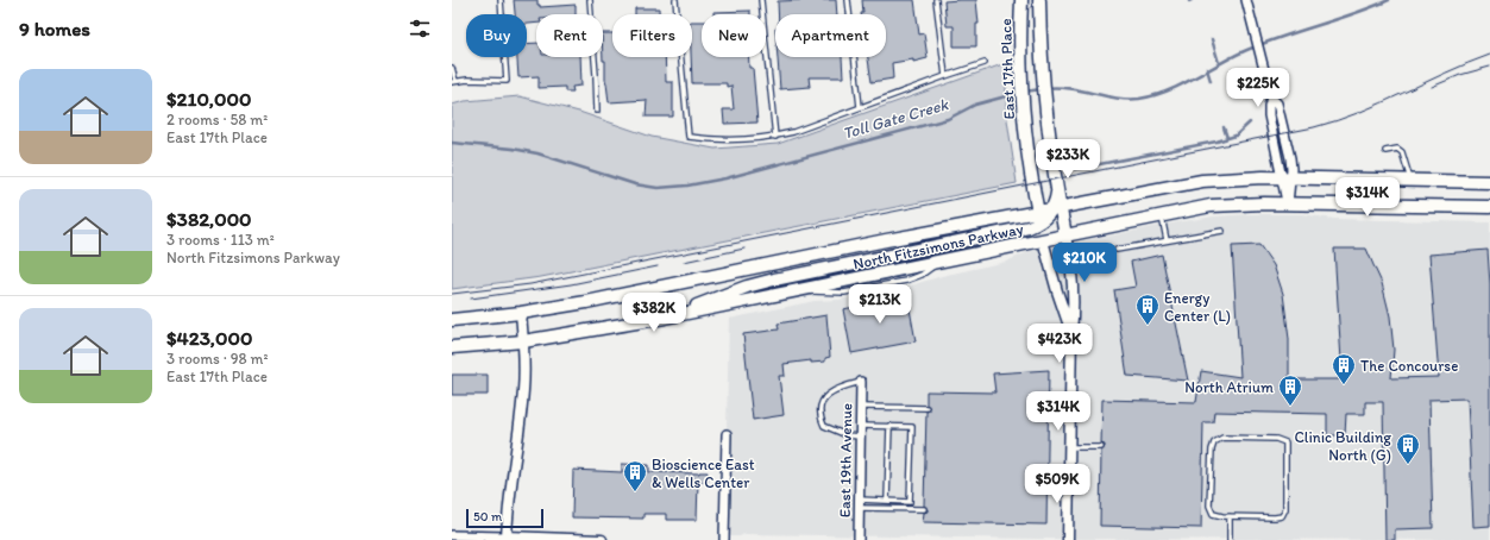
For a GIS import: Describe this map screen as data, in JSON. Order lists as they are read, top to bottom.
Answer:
{
  "streets": {
    "main road": ["East 17th Place", "North Fitzsimons Parkway"],
    "street": ["East 19th Avenue"]
  },
  "crossings": [
    ["East 17th Place", "North Fitzsimons Parkway"]
  ],
  "water": ["Toll Gate Creek"],
  "places": {
    "building": [
      "Energy Center (L)",
      "The Concourse",
      "North Atrium",
      "Clinic Building North (G)",
      "Bioscience East & Wells Center"
    ]
  },
  "scale_bar": "50 m",
  "page": {
    "heading": "9 homes",
    "chip": [
      "Buy",
      "Rent",
      "Filters",
      "New",
      "Apartment"
    ],
    "list": [
      {
        "name": "$210,000",
        "note": "2 rooms · 58 m² · East 17th Place"
      },
      {
        "name": "$382,000",
        "note": "3 rooms · 113 m² · North Fitzsimons Parkway"
      },
      {
        "name": "$423,000",
        "note": "3 rooms · 98 m² · East 17th Place"
      }
    ],
    "price": [
      "$225K",
      "$233K",
      "$314K",
      "$210K",
      "$213K",
      "$382K",
      "$423K",
      "$314K",
      "$509K"
    ],
    "scale": "50 m"
  }
}
